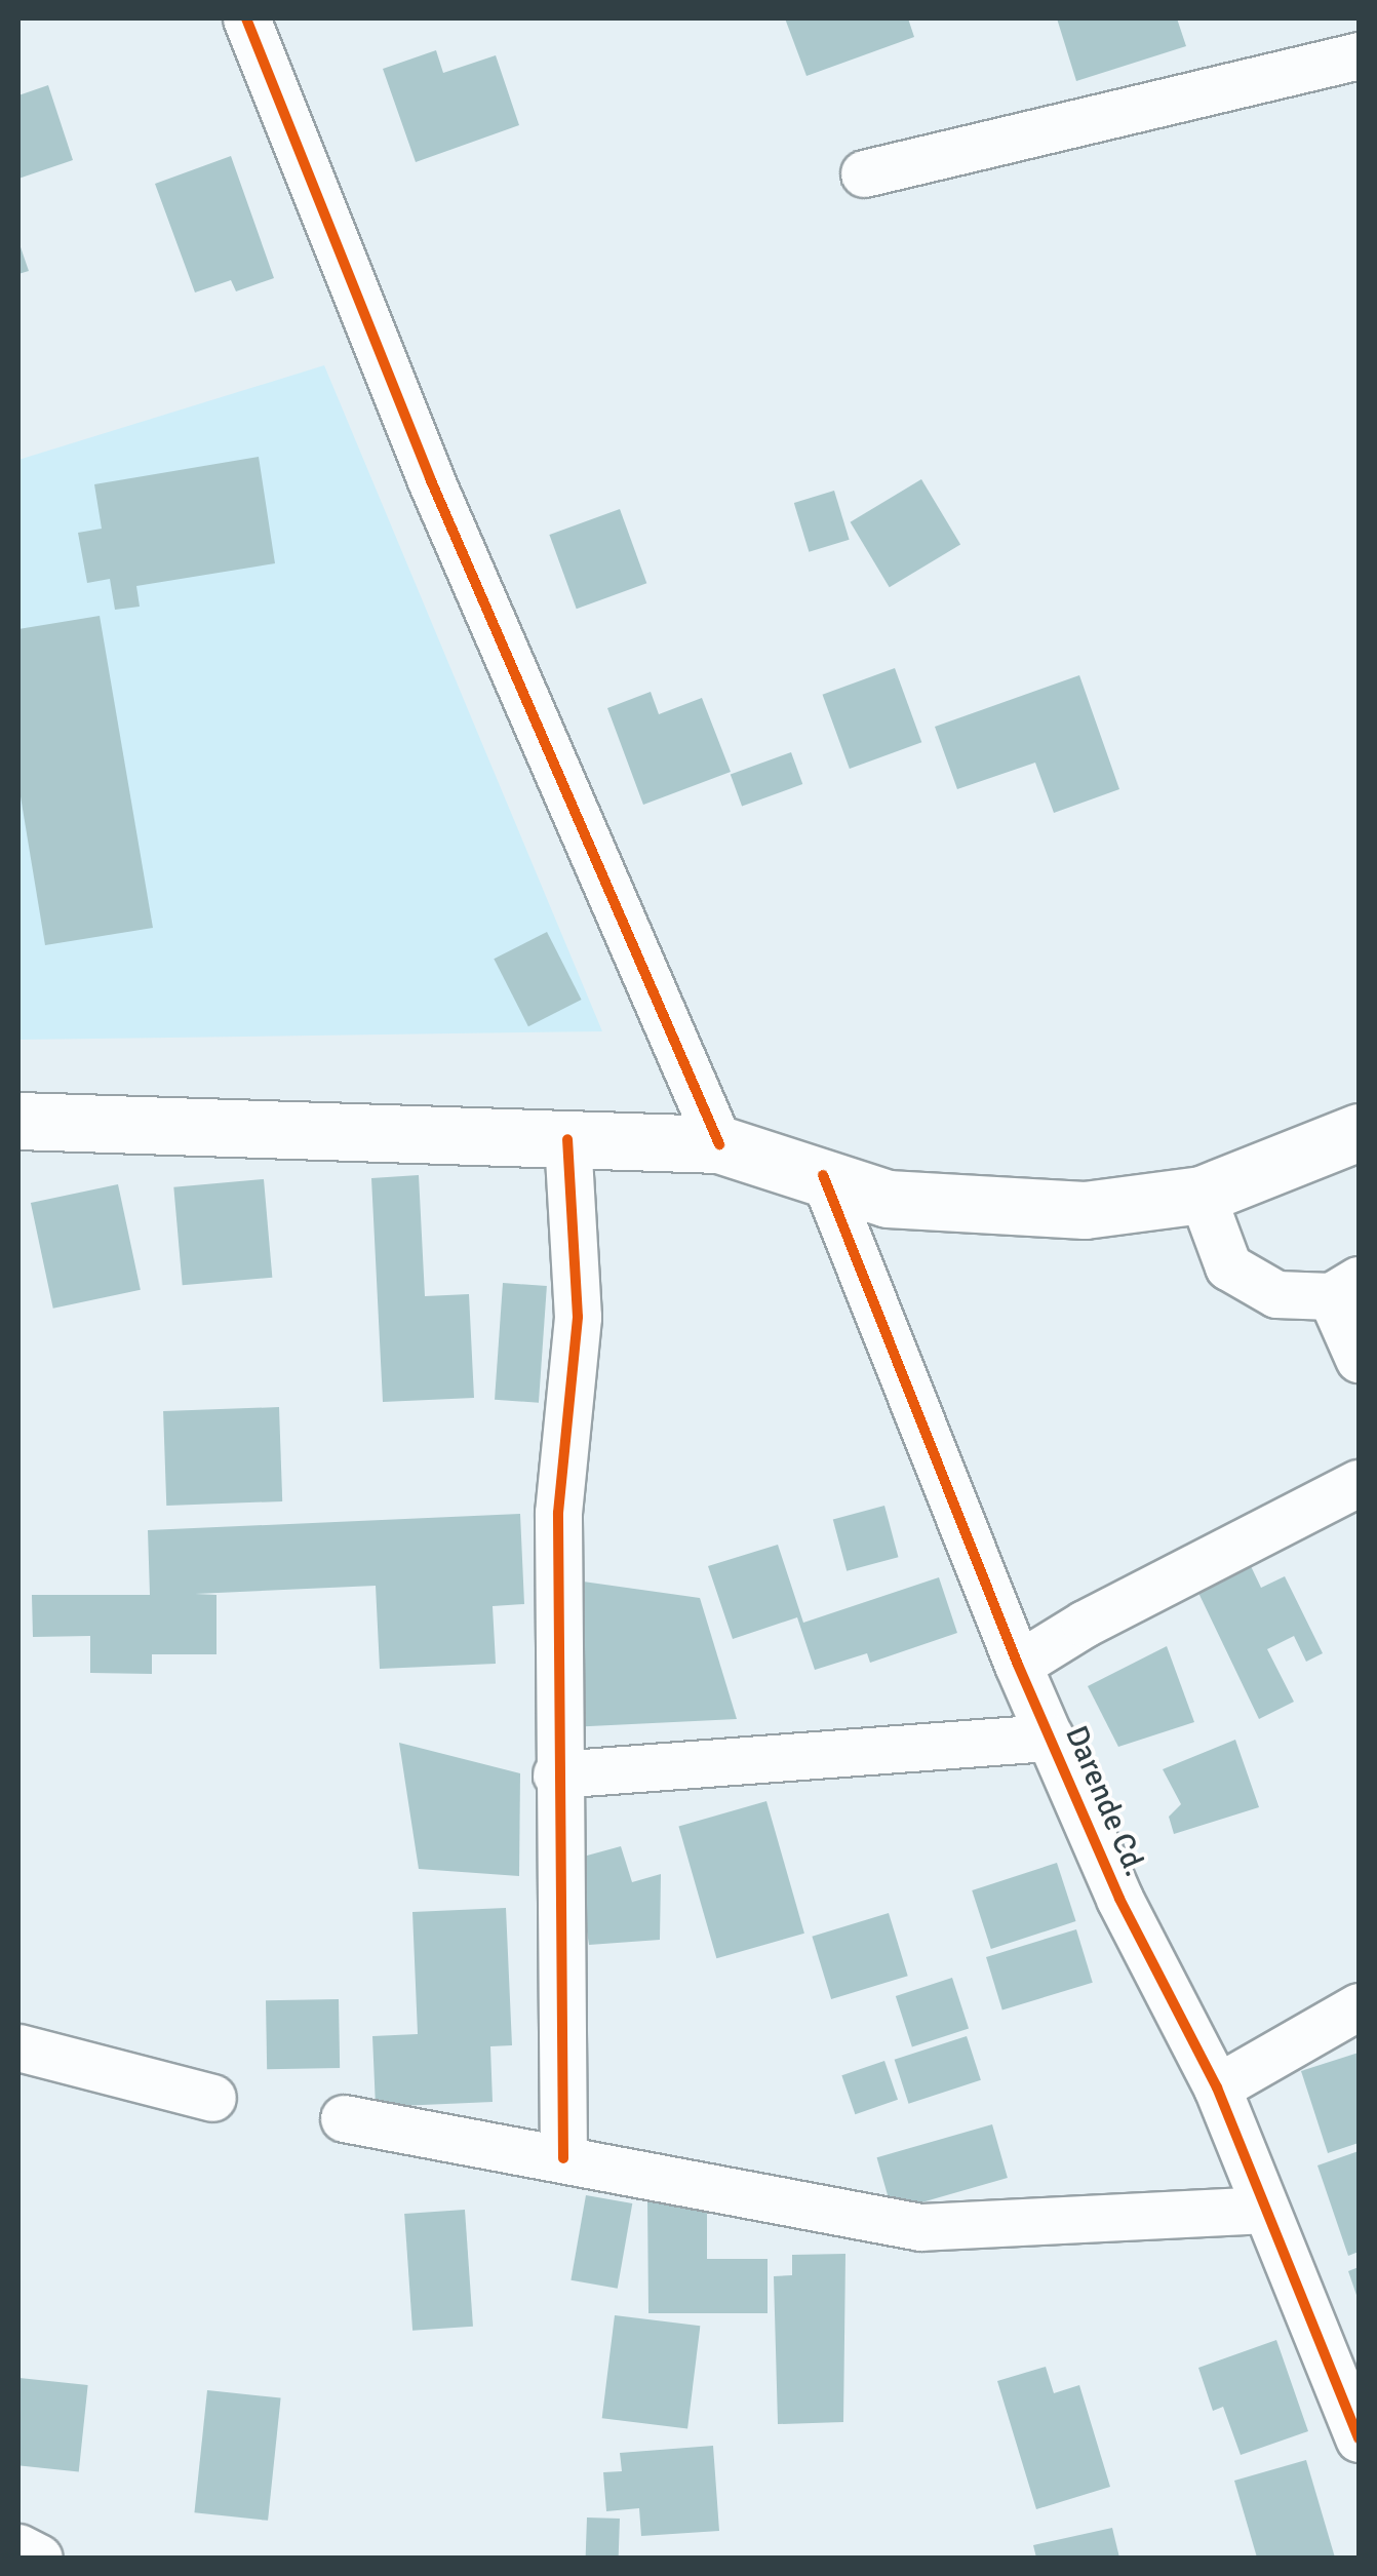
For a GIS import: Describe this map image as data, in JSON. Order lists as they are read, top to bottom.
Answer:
{
  "streets": {
    "street": ["Darende Cd."]
  }
}
